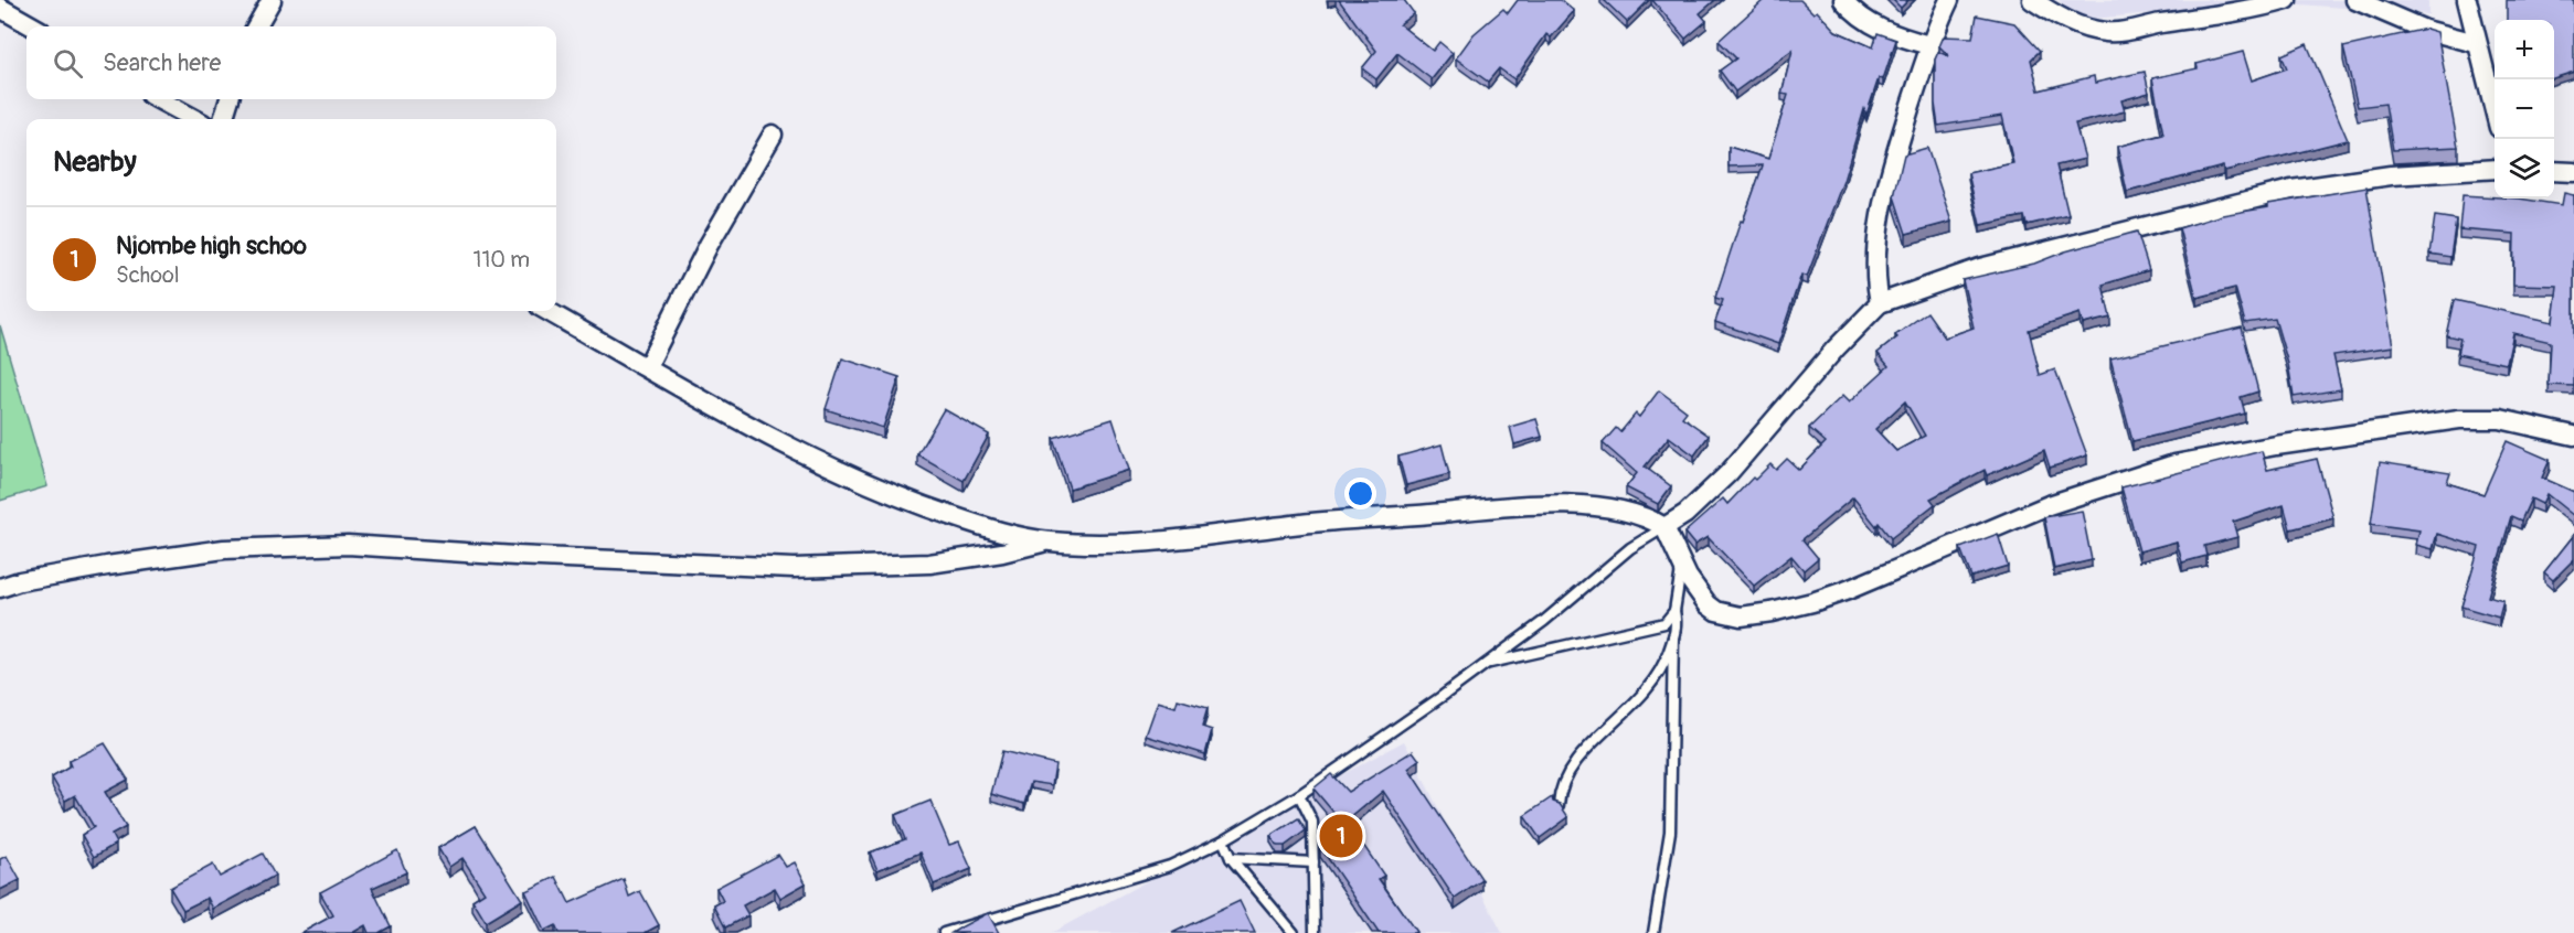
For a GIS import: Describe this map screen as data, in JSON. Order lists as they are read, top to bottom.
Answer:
{
  "page": {
    "map_buttons": ["+", "−"],
    "search": "Search here",
    "heading": "Nearby",
    "list": [
      {
        "mark": "1",
        "name": "Njombe high schoo",
        "note": "School",
        "value": "110 m"
      }
    ],
    "pins": "1"
  }
}
